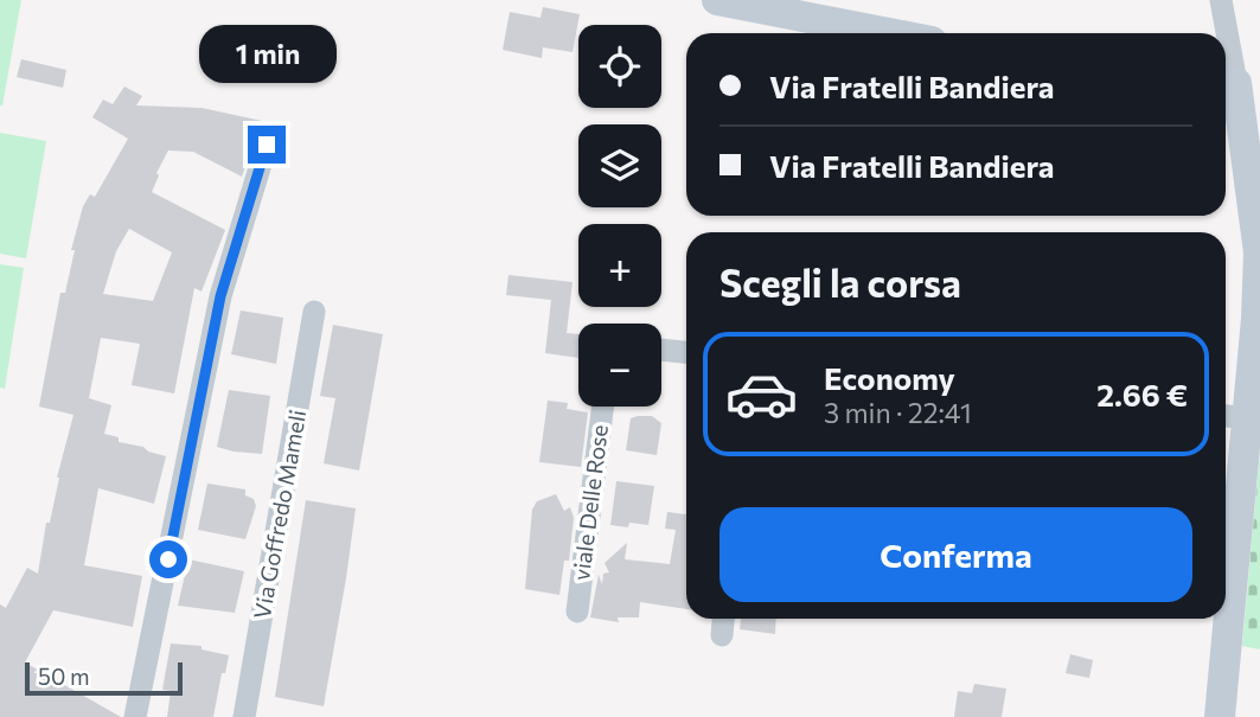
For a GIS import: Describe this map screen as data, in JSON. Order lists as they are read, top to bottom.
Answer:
{
  "streets": {
    "street": ["viale Delle Rose", "Via Goffredo Mameli"]
  },
  "scale_bar": "50 m",
  "page": {
    "map_buttons": ["+", "−"],
    "bubble": "1 min",
    "banner": ["Via Fratelli Bandiera", "Via Fratelli Bandiera"],
    "heading": "Scegli la corsa",
    "list": [
      {
        "name": "Economy",
        "note": "3 min · 22:41",
        "value": "2.66 €"
      }
    ],
    "buttons": "Conferma",
    "scale": "50 m"
  }
}
